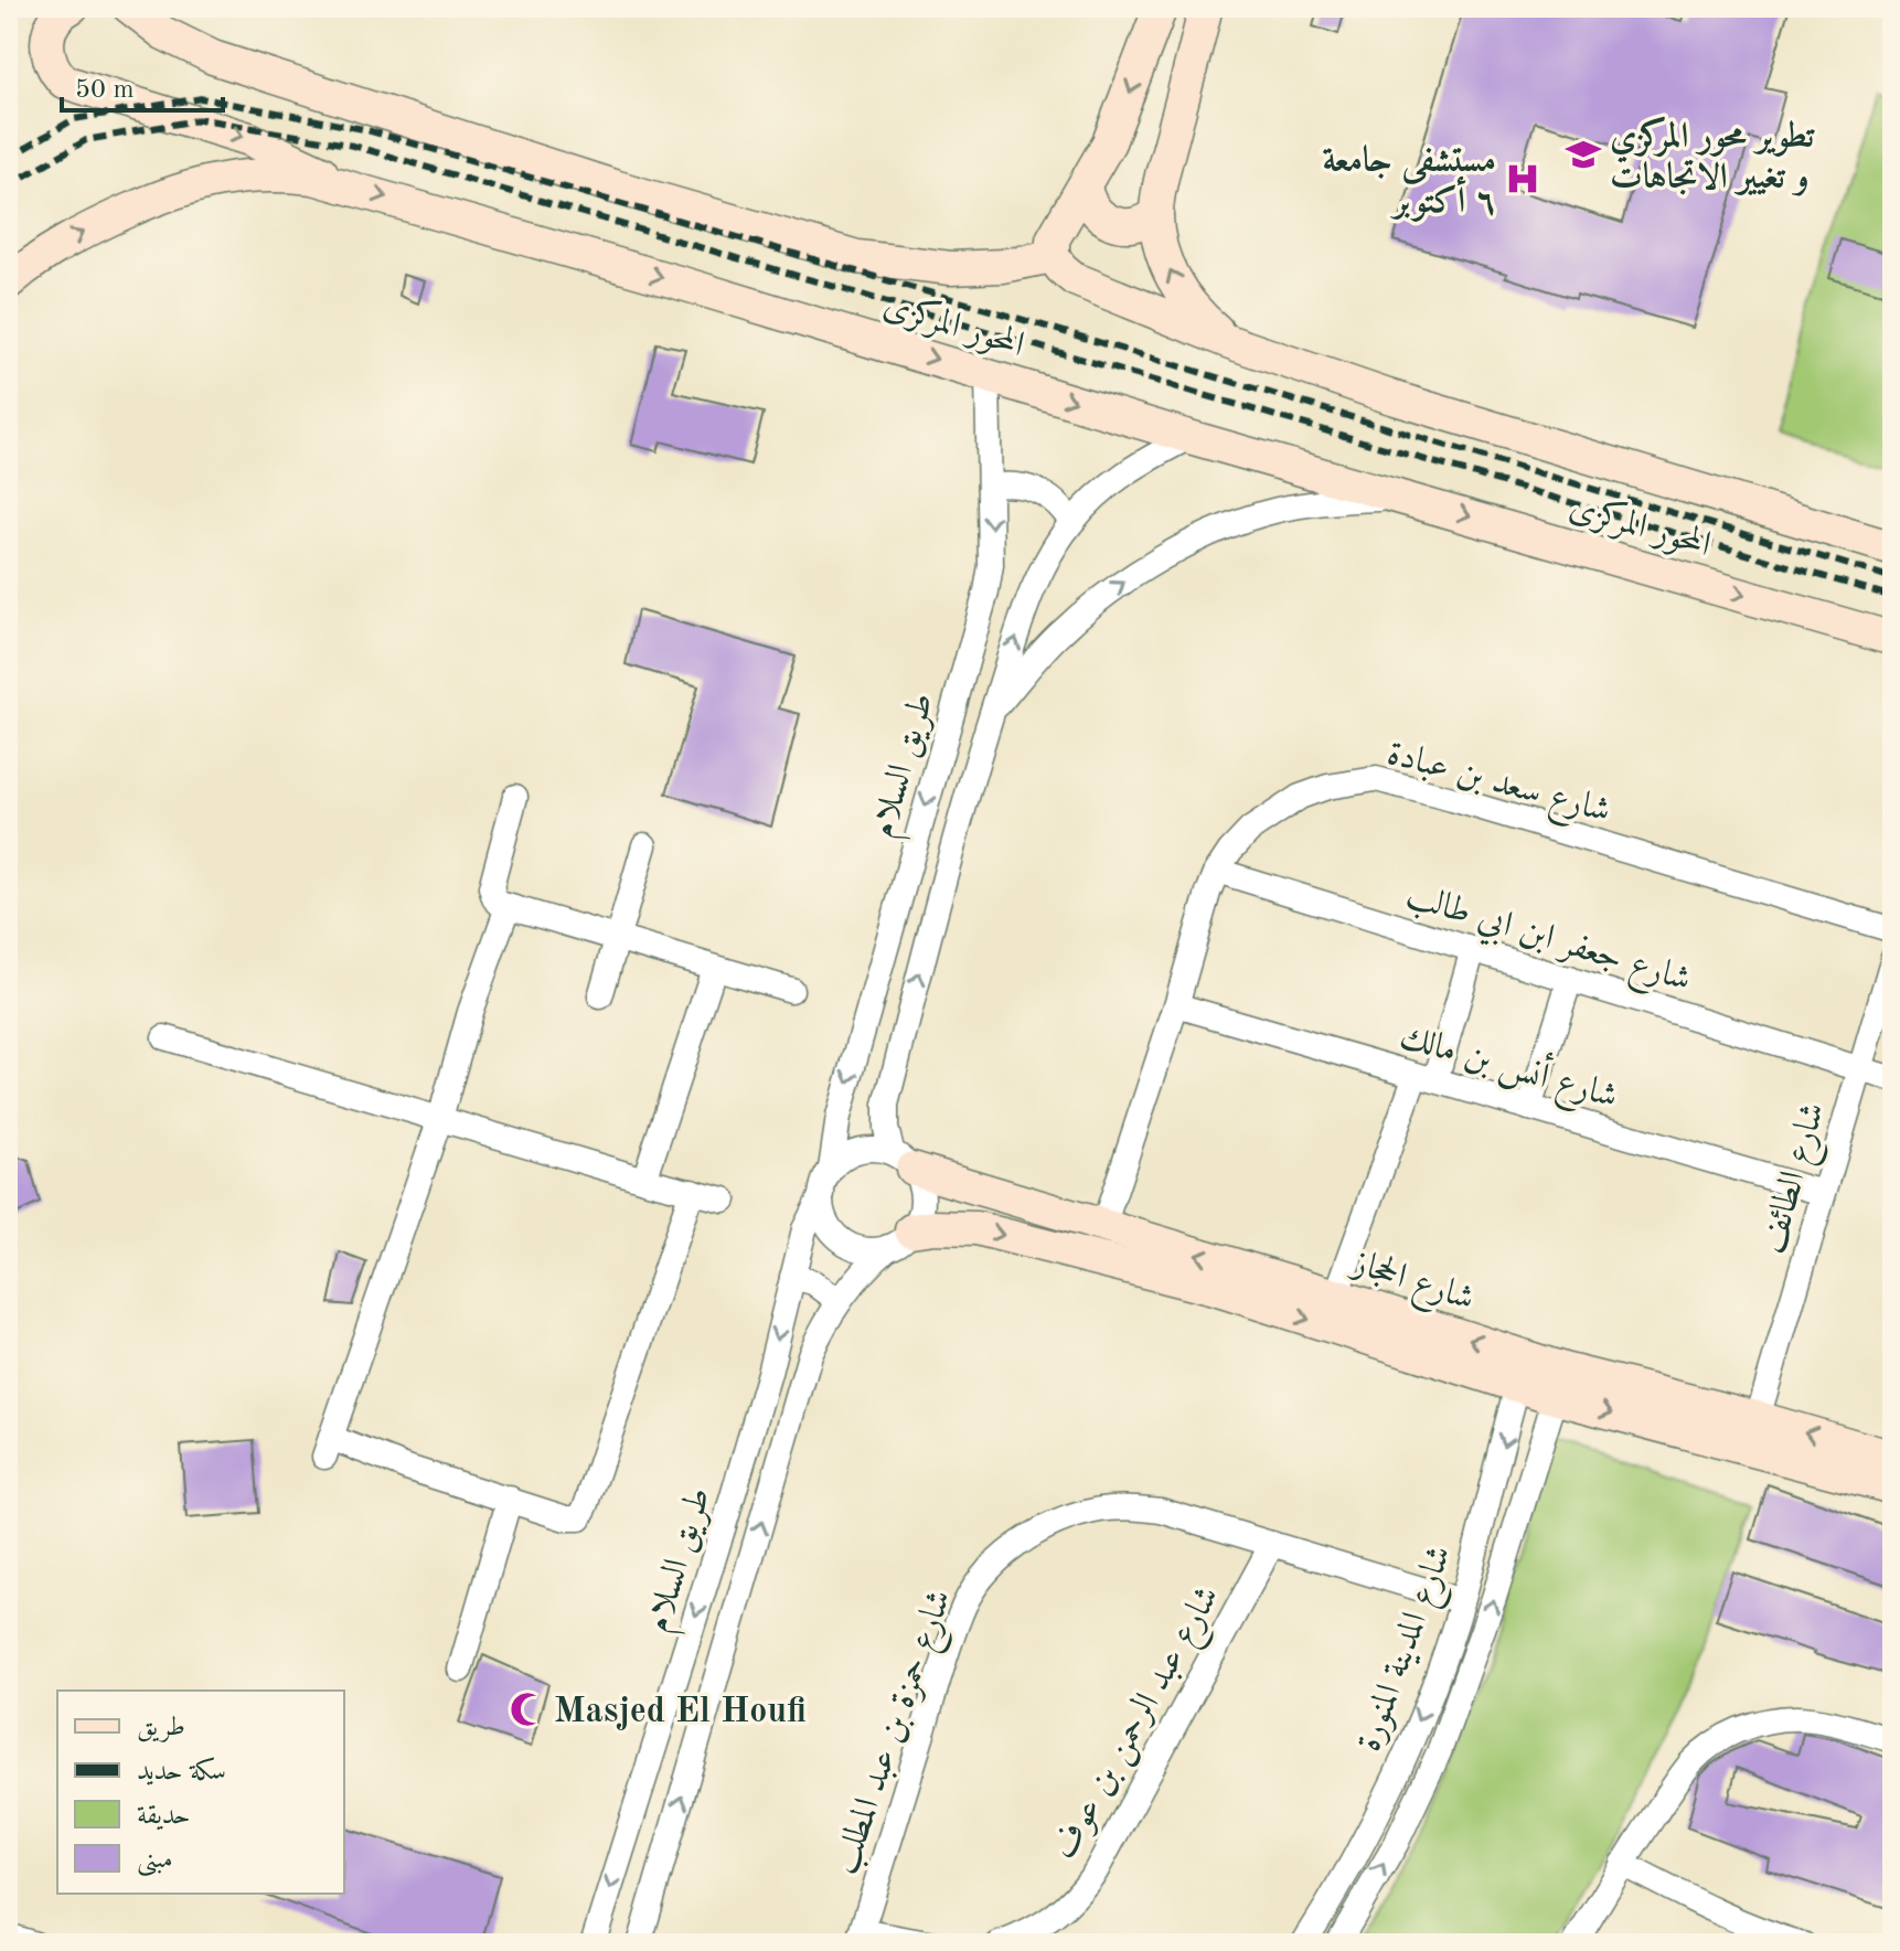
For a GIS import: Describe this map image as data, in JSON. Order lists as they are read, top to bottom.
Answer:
{
  "streets": {
    "main road": ["المحور المركزى", "شارع الحجاز"],
    "street": [
      "طريق السلام",
      "شارع سعد بن عبادة",
      "شارع جعفر ابن ابي طالب",
      "شارع أنس بن مالك",
      "شارع الطائف",
      "شارع المدينة المنورة",
      "شارع عبد الرحمن بن عوف",
      "شارع حمزة بن عبد المطلب"
    ]
  },
  "crossings": [
    ["المحور المركزى", "طريق السلام"],
    ["طريق السلام", "شارع الحجاز"],
    ["شارع سعد بن عبادة", "شارع جعفر ابن ابي طالب"],
    ["شارع سعد بن عبادة", "شارع أنس بن مالك"],
    ["شارع سعد بن عبادة", "شارع الحجاز"],
    ["شارع جعفر ابن ابي طالب", "شارع الطائف"],
    ["شارع أنس بن مالك", "شارع الطائف"],
    ["شارع الطائف", "شارع الحجاز"],
    ["شارع الحجاز", "شارع المدينة المنورة"],
    ["شارع المدينة المنورة", "شارع حمزة بن عبد المطلب"],
    ["شارع عبد الرحمن بن عوف", "شارع حمزة بن عبد المطلب"]
  ],
  "places": {
    "school or university": ["تطوير محور المركزي و تغيير الاتجاهات"],
    "hospital": ["مستشفى جامعة ٦ أكتوبر"],
    "mosque": ["Masjed El Houfi"]
  },
  "legend": [
    "طريق",
    "سكة حديد",
    "حديقة",
    "مبنى"
  ],
  "scale_bar": "50 m"
}
